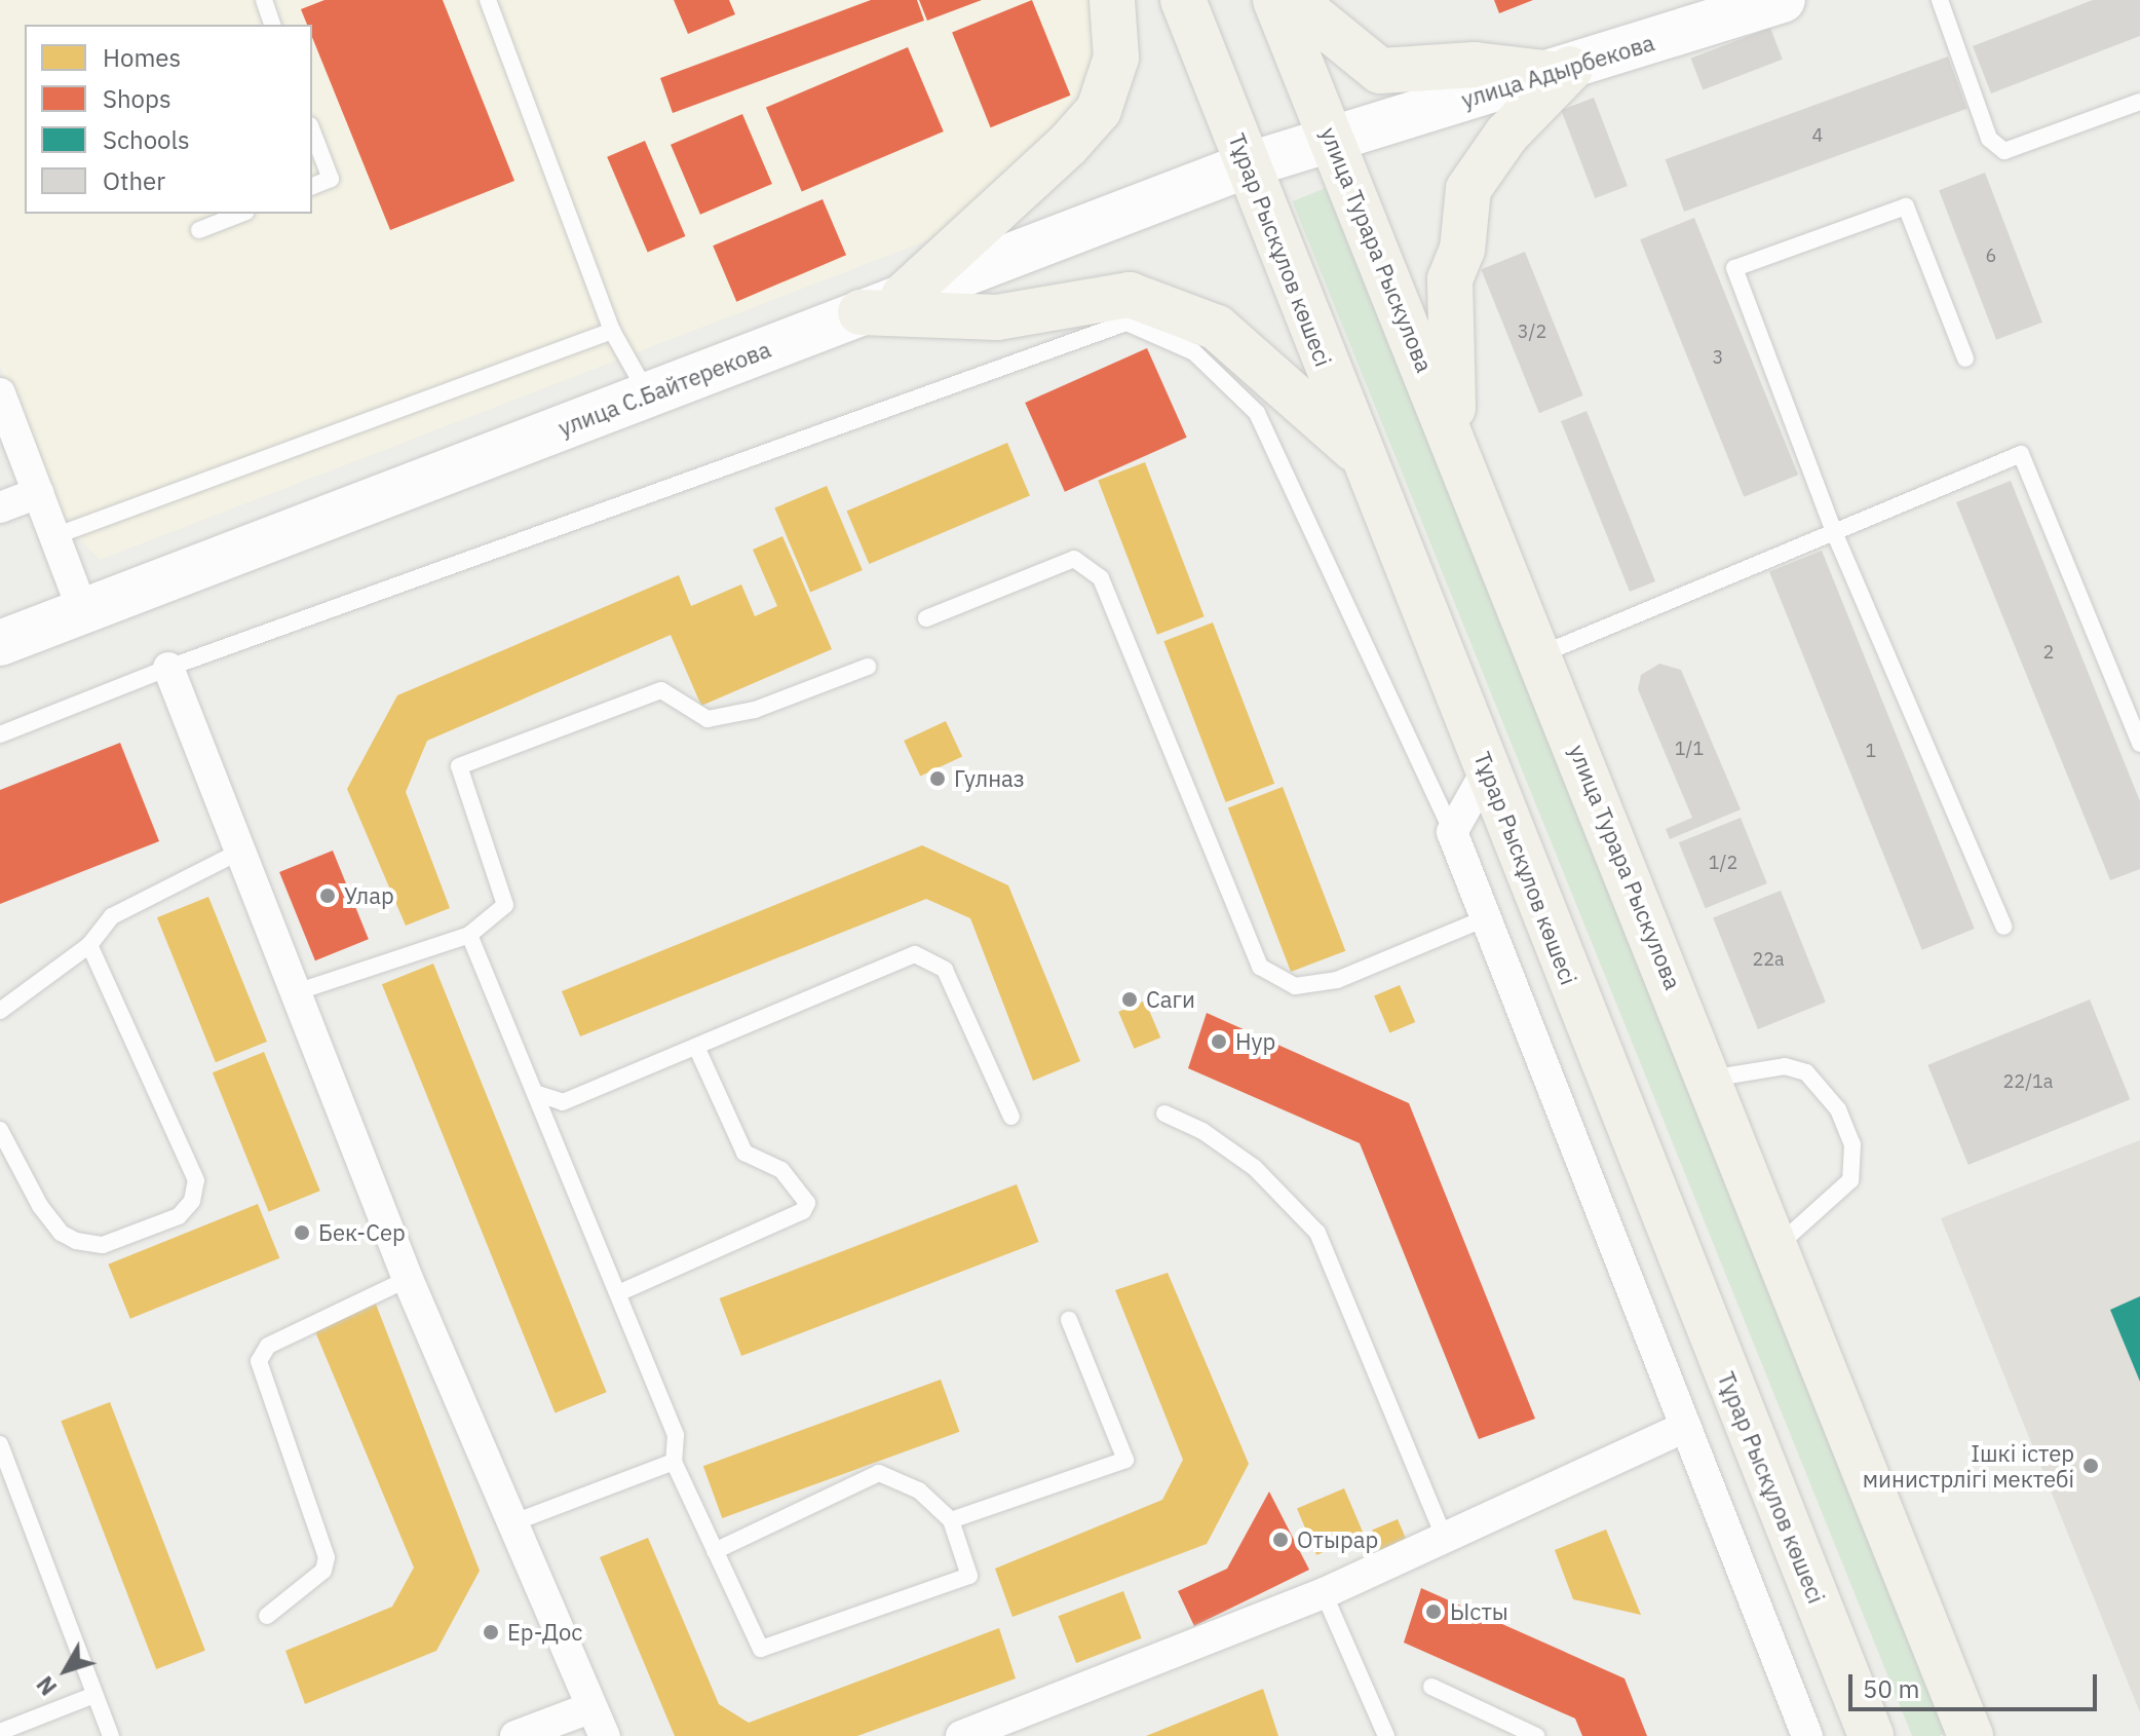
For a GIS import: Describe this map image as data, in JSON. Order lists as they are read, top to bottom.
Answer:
{
  "streets": {
    "main road": [
      "улица Адырбекова",
      "Тұрар Рыскұлов көшесі",
      "улица Турара Рыскулова",
      "улица С.Байтерекова"
    ]
  },
  "crossings": [
    ["улица Адырбекова", "улица Турара Рыскулова"],
    ["улица Адырбекова", "улица С.Байтерекова"],
    ["Тұрар Рыскұлов көшесі", "улица С.Байтерекова"],
    ["улица Турара Рыскулова", "улица С.Байтерекова"]
  ],
  "places": [
    "Гулназ",
    "Улар",
    "Саги",
    "Нур",
    "Бек-Сер",
    "Ішкі істер министрлігі мектебі",
    "Отырар",
    "Ысты",
    "Ер-Дос"
  ],
  "house_numbers": [
    "4",
    "6",
    "3/2",
    "3",
    "2",
    "1/1",
    "1",
    "1/2",
    "22а",
    "22/1а"
  ],
  "legend": [
    "Homes",
    "Shops",
    "Schools",
    "Other"
  ],
  "scale_bar": "50 m",
  "north": "bottom left"
}
